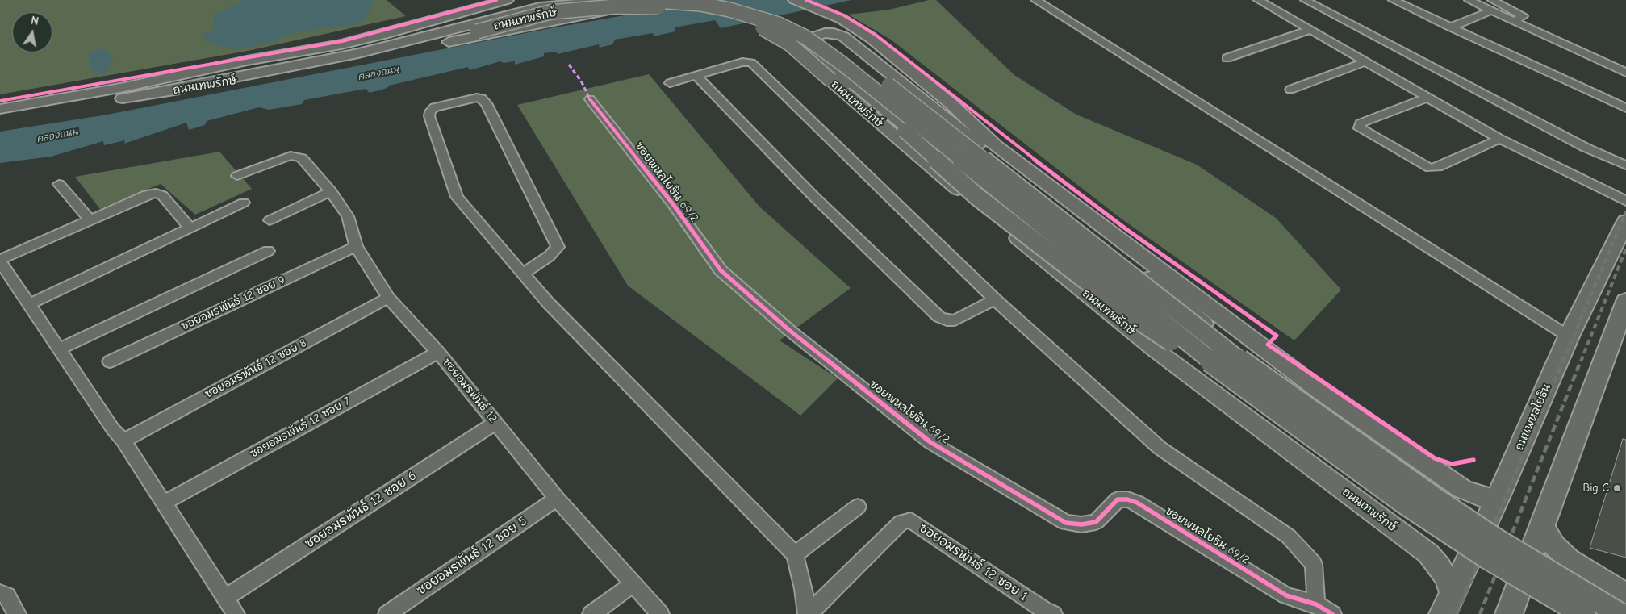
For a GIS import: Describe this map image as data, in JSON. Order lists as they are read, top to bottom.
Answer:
{
  "streets": {
    "main road": ["ถนนเทพรักษ์", "ถนนพหลโยธิน"],
    "street": [
      "ซอยพหลโยธิน 69/2",
      "ซอยอมรพันธ์ 12 ซอย 9",
      "ซอยอมรพันธ์ 12 ซอย 8",
      "ซอยอมรพันธ์ 12",
      "ซอยอมรพันธ์ 12 ซอย 7",
      "ซอยอมรพันธ์ 12 ซอย 6",
      "ซอยอมรพันธ์ 12 ซอย 5",
      "ซอยอมรพันธ์ 12 ซอย 1"
    ]
  },
  "crossings": [
    ["ถนนเทพรักษ์", "ถนนพหลโยธิน"],
    ["ซอยอมรพันธ์ 12 ซอย 9", "ซอยอมรพันธ์ 12"],
    ["ซอยอมรพันธ์ 12 ซอย 8", "ซอยอมรพันธ์ 12"],
    ["ซอยอมรพันธ์ 12", "ซอยอมรพันธ์ 12 ซอย 7"],
    ["ซอยอมรพันธ์ 12", "ซอยอมรพันธ์ 12 ซอย 6"],
    ["ซอยอมรพันธ์ 12", "ซอยอมรพันธ์ 12 ซอย 5"]
  ],
  "water": ["คลองถนน"],
  "places": ["Big C"],
  "north": "top"
}
